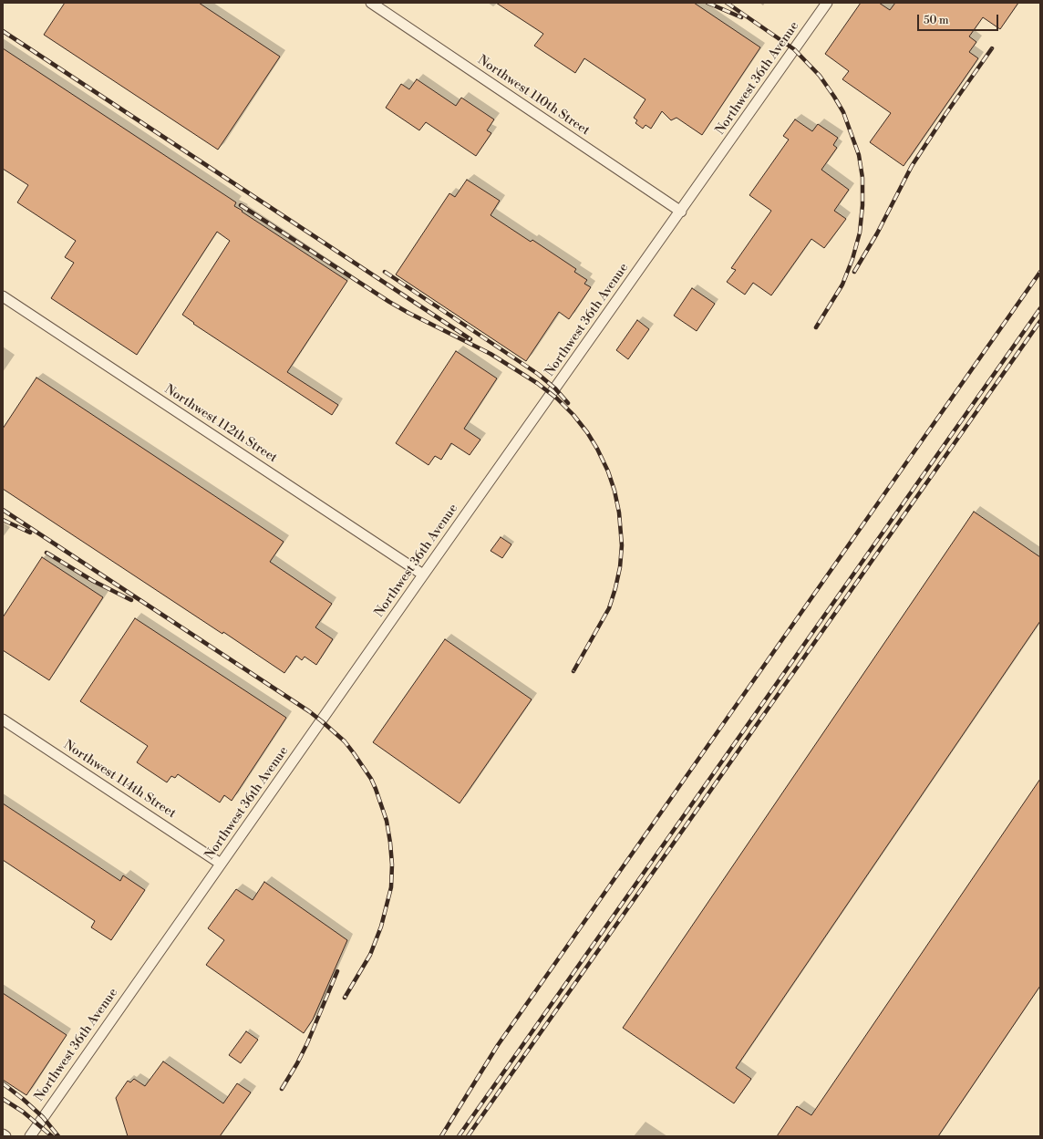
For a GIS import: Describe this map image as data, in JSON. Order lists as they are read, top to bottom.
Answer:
{
  "streets": {
    "street": [
      "Northwest 36th Avenue",
      "Northwest 110th Street",
      "Northwest 112th Street",
      "Northwest 114th Street"
    ]
  },
  "crossings": [
    ["Northwest 36th Avenue", "Northwest 110th Street"],
    ["Northwest 36th Avenue", "Northwest 112th Street"],
    ["Northwest 36th Avenue", "Northwest 114th Street"]
  ],
  "scale_bar": "50 m"
}
